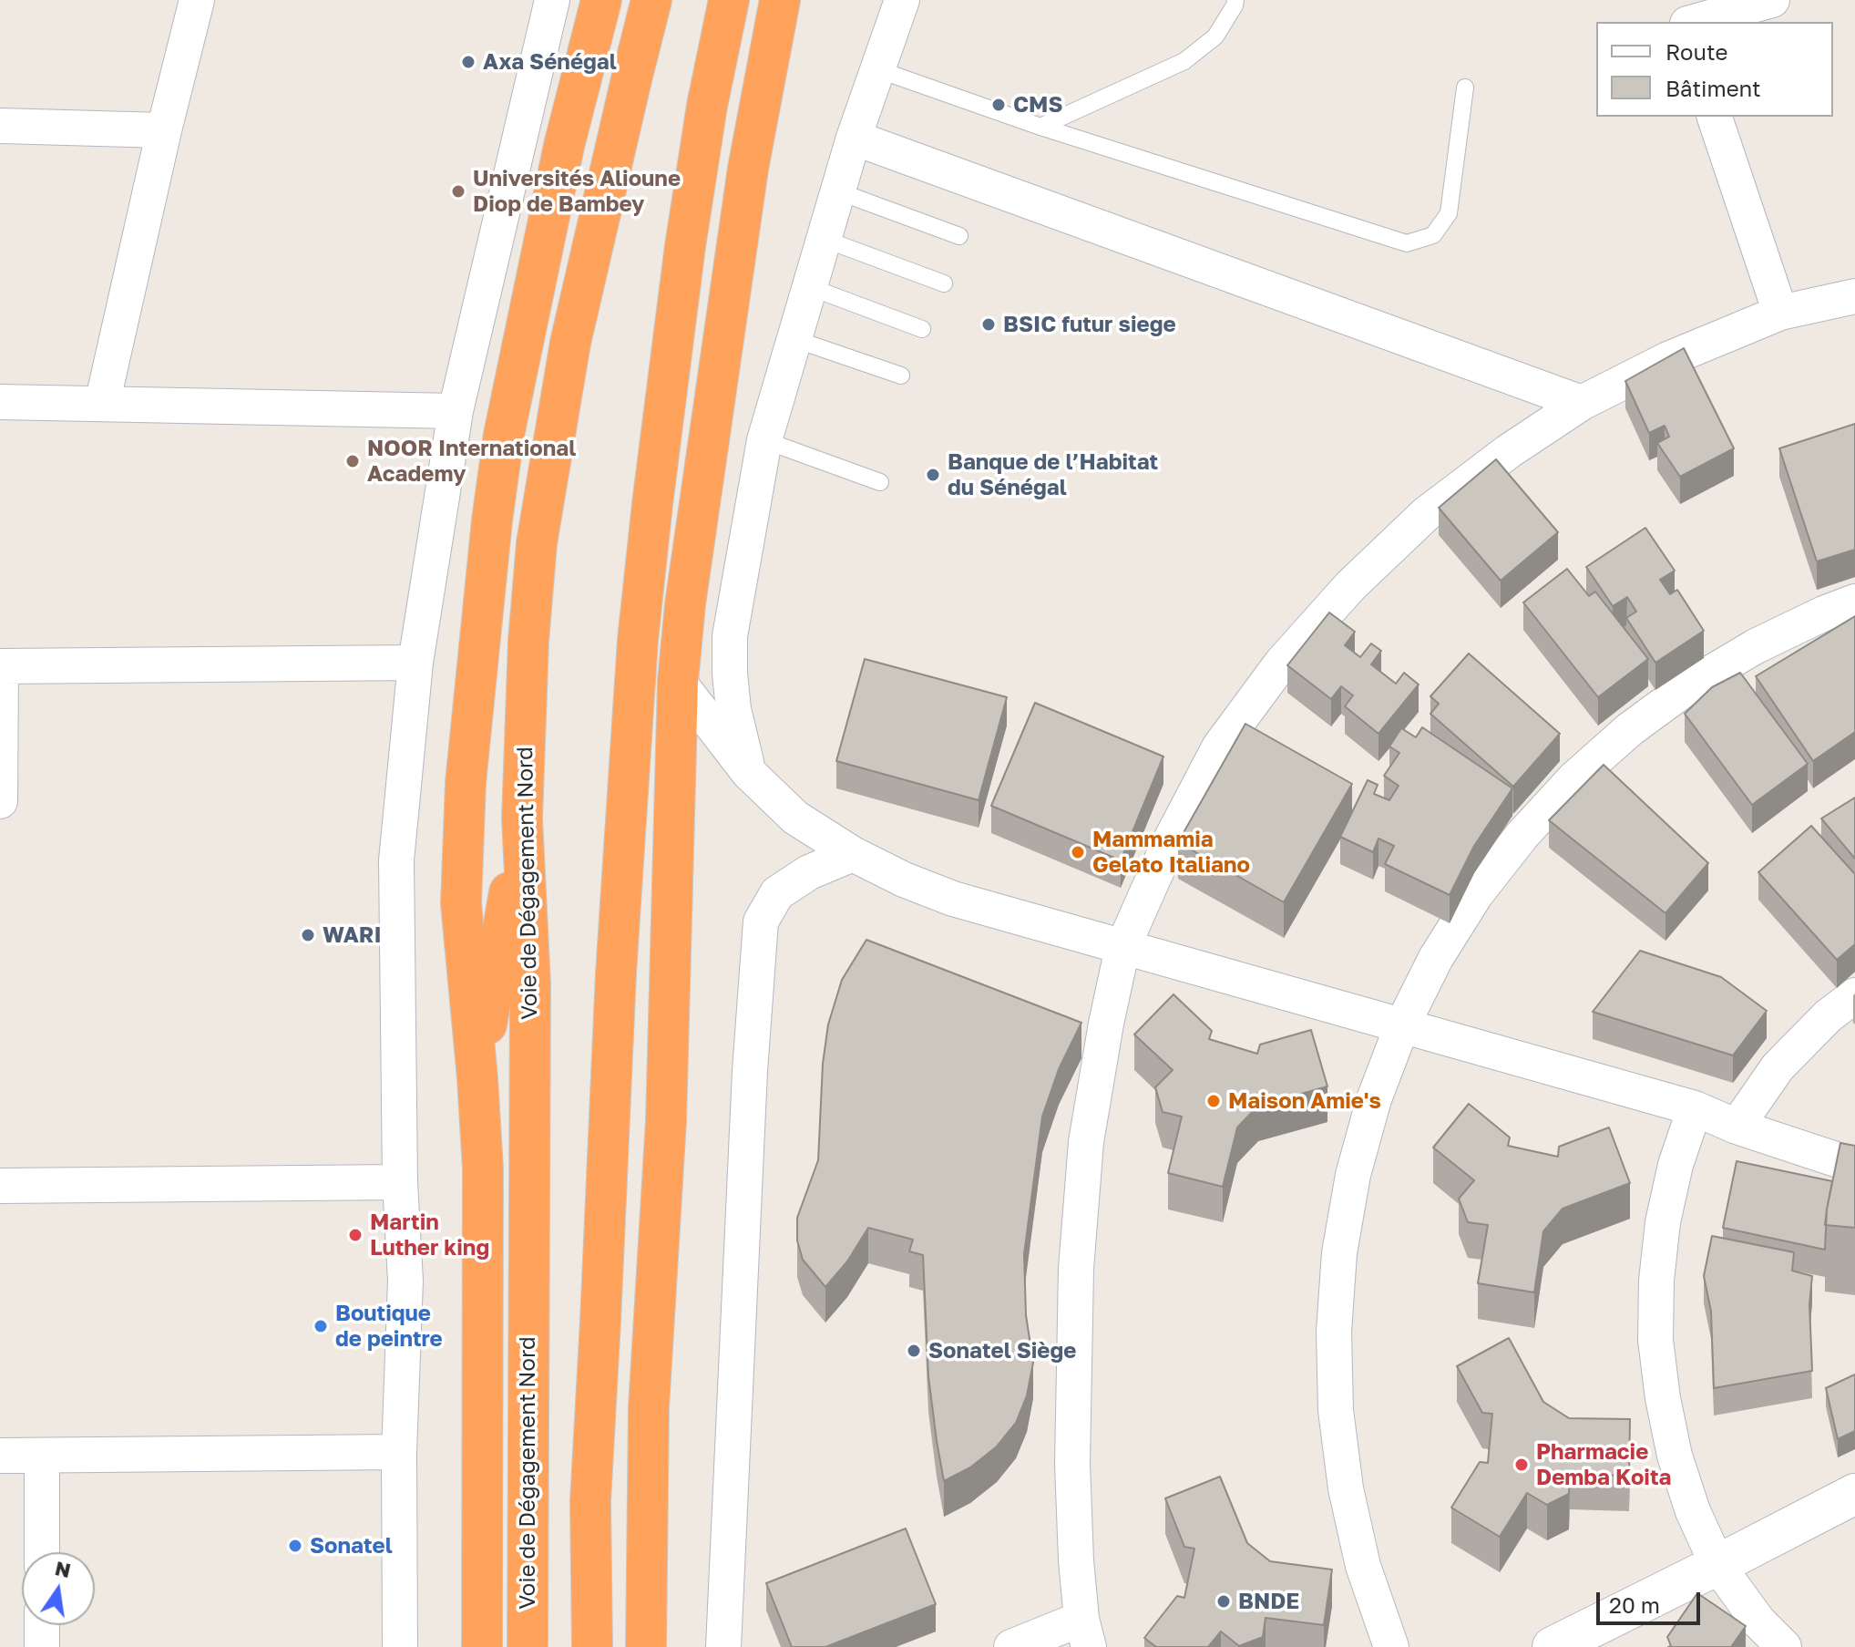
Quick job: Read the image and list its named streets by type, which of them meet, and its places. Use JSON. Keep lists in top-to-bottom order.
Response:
{
  "streets": {
    "highway": ["Voie de Dégagement Nord"]
  },
  "places": [
    "Axa Sénégal",
    "CMS",
    "Universités Alioune Diop de Bambey",
    "BSIC futur siege",
    "NOOR International Academy",
    "Banque de l’Habitat du Sénégal",
    "Mammamia Gelato Italiano",
    "WARI",
    "Maison Amie's",
    "Martin Luther king",
    "Boutique de peintre",
    "Sonatel Siège",
    "Pharmacie Demba Koita",
    "Sonatel",
    "BNDE"
  ],
  "legend": ["Route", "Bâtiment"],
  "scale_bar": "20 m",
  "north": "top"
}
